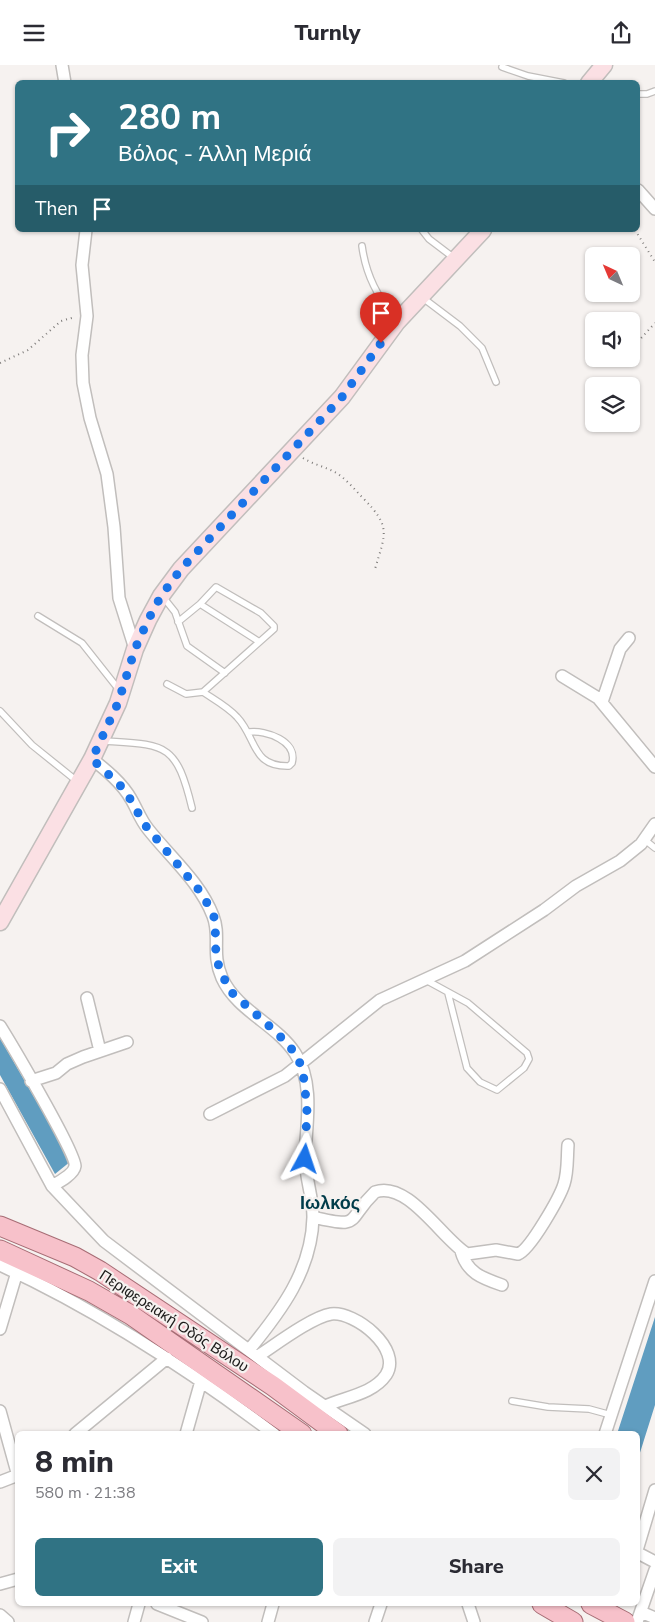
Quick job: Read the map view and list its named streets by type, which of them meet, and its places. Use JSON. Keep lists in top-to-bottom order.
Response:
{
  "streets": {
    "main road": ["Περιφερειακή Οδός Βόλου"]
  },
  "districts": ["Ιωλκός"],
  "north": "top left",
  "page": {
    "header": "Turnly",
    "turn": ["280 m", "Βόλος - Άλλη Μεριά"],
    "then": "Then",
    "heading": ["8 min", "580 m · 21:38"],
    "buttons": ["Exit", "Share"]
  }
}
